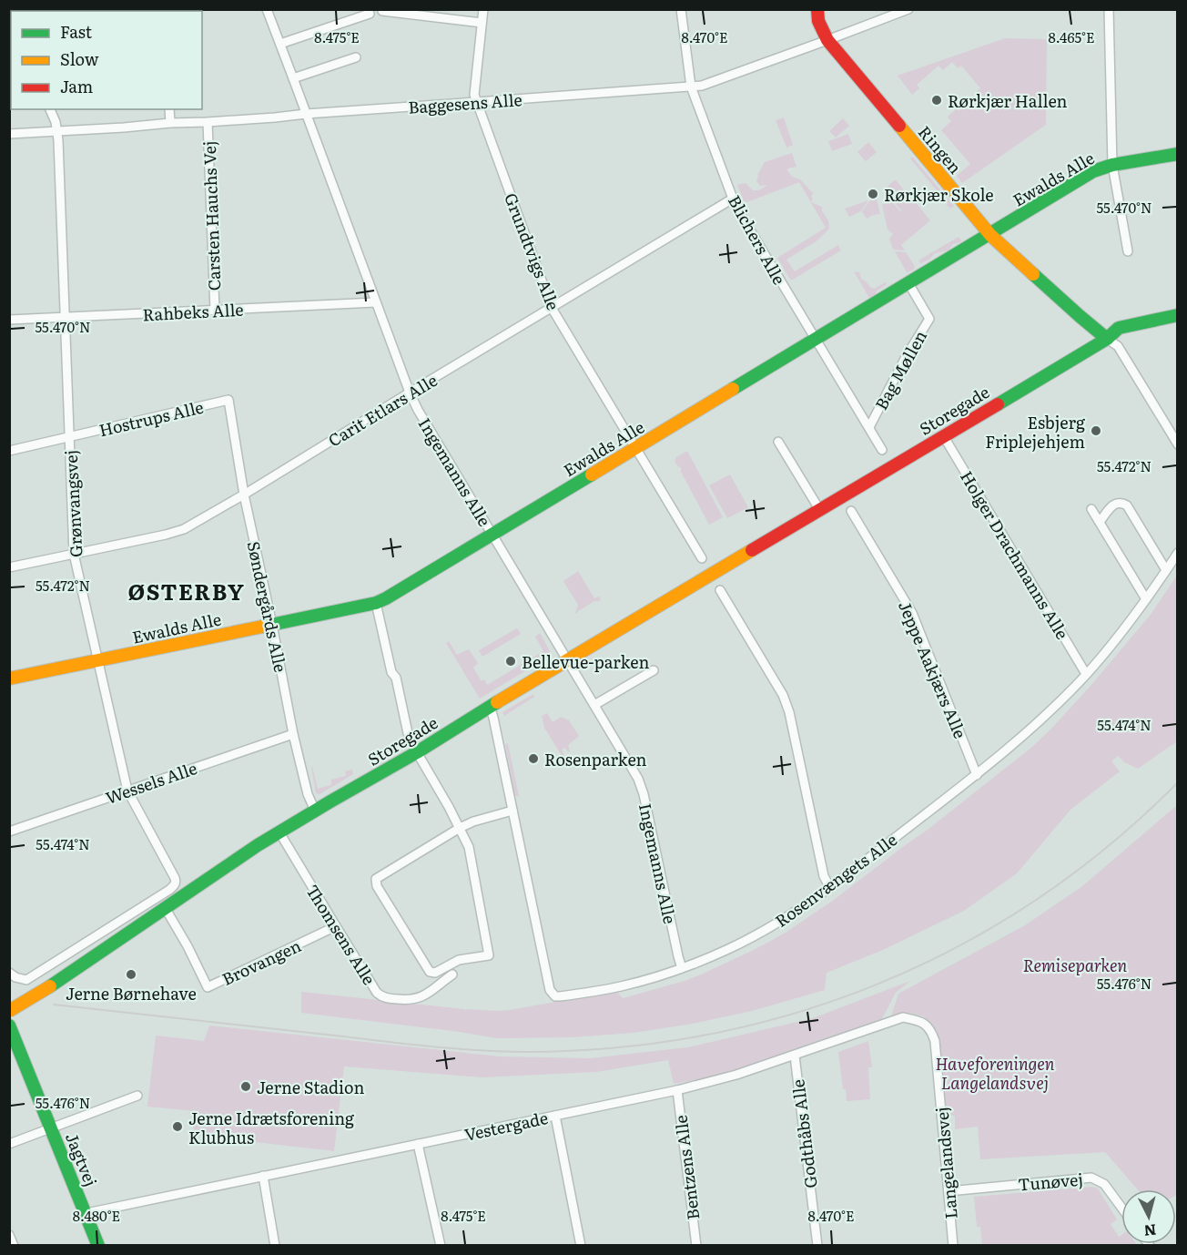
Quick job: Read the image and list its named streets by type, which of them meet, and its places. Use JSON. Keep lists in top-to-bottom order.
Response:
{
  "streets": {
    "street": [
      "Baggesens Alle",
      "Ringen",
      "Ewalds Alle",
      "Carsten Hauchs Vej",
      "Blichers Alle",
      "Grundtvigs Alle",
      "Rahbeks Alle",
      "Bag Møllen",
      "Carit Etlars Alle",
      "Storegade",
      "Hostrups Alle",
      "Ingemanns Alle",
      "Grønvangsvej",
      "Holger Drachmanns Alle",
      "Søndergårds Alle",
      "Jeppe Aakjærs Alle",
      "Wessels Alle",
      "Rosenvængets Alle",
      "Thomsens Alle",
      "Brovangen",
      "Vestergade",
      "Godthåbs Alle",
      "Jagtvej",
      "Langelandsvej",
      "Bentzens Alle",
      "Tunøvej"
    ]
  },
  "crossings": [
    ["Baggesens Alle", "Ringen"],
    ["Baggesens Alle", "Carsten Hauchs Vej"],
    ["Baggesens Alle", "Blichers Alle"],
    ["Baggesens Alle", "Grundtvigs Alle"],
    ["Baggesens Alle", "Ingemanns Alle"],
    ["Baggesens Alle", "Grønvangsvej"],
    ["Ringen", "Ewalds Alle"],
    ["Ringen", "Storegade"],
    ["Ewalds Alle", "Blichers Alle"],
    ["Ewalds Alle", "Grundtvigs Alle"],
    ["Ewalds Alle", "Bag Møllen"],
    ["Ewalds Alle", "Ingemanns Alle"],
    ["Ewalds Alle", "Grønvangsvej"],
    ["Ewalds Alle", "Søndergårds Alle"],
    ["Carsten Hauchs Vej", "Rahbeks Alle"],
    ["Blichers Alle", "Bag Møllen"],
    ["Blichers Alle", "Carit Etlars Alle"],
    ["Grundtvigs Alle", "Carit Etlars Alle"],
    ["Rahbeks Alle", "Ingemanns Alle"],
    ["Rahbeks Alle", "Grønvangsvej"],
    ["Carit Etlars Alle", "Ingemanns Alle"],
    ["Carit Etlars Alle", "Grønvangsvej"],
    ["Carit Etlars Alle", "Søndergårds Alle"],
    ["Storegade", "Ingemanns Alle"],
    ["Storegade", "Holger Drachmanns Alle"],
    ["Storegade", "Søndergårds Alle"],
    ["Storegade", "Rosenvængets Alle"],
    ["Storegade", "Thomsens Alle"],
    ["Storegade", "Brovangen"],
    ["Hostrups Alle", "Grønvangsvej"],
    ["Hostrups Alle", "Søndergårds Alle"],
    ["Ingemanns Alle", "Rosenvængets Alle"],
    ["Grønvangsvej", "Wessels Alle"],
    ["Holger Drachmanns Alle", "Rosenvængets Alle"],
    ["Søndergårds Alle", "Wessels Alle"],
    ["Jeppe Aakjærs Alle", "Rosenvængets Alle"],
    ["Thomsens Alle", "Brovangen"],
    ["Vestergade", "Godthåbs Alle"],
    ["Vestergade", "Jagtvej"],
    ["Vestergade", "Langelandsvej"],
    ["Vestergade", "Bentzens Alle"],
    ["Langelandsvej", "Tunøvej"]
  ],
  "districts": ["ØSTERBY"],
  "parks": ["Remiseparken", "Haveforeningen Langelandsvej"],
  "places": [
    "Rørkjær Hallen",
    "Rørkjær Skole",
    "Esbjerg Friplejehjem",
    "Bellevue-parken",
    "Rosenparken",
    "Jerne Børnehave",
    "Jerne Stadion",
    "Jerne Idrætsforening Klubhus"
  ],
  "legend": ["Fast", "Slow", "Jam"],
  "north": "bottom",
  "coordinates": [
    "8.475°E",
    "8.470°E",
    "8.465°E",
    "55.470°N",
    "55.472°N",
    "55.474°N",
    "55.476°N",
    "8.480°E"
  ]
}
